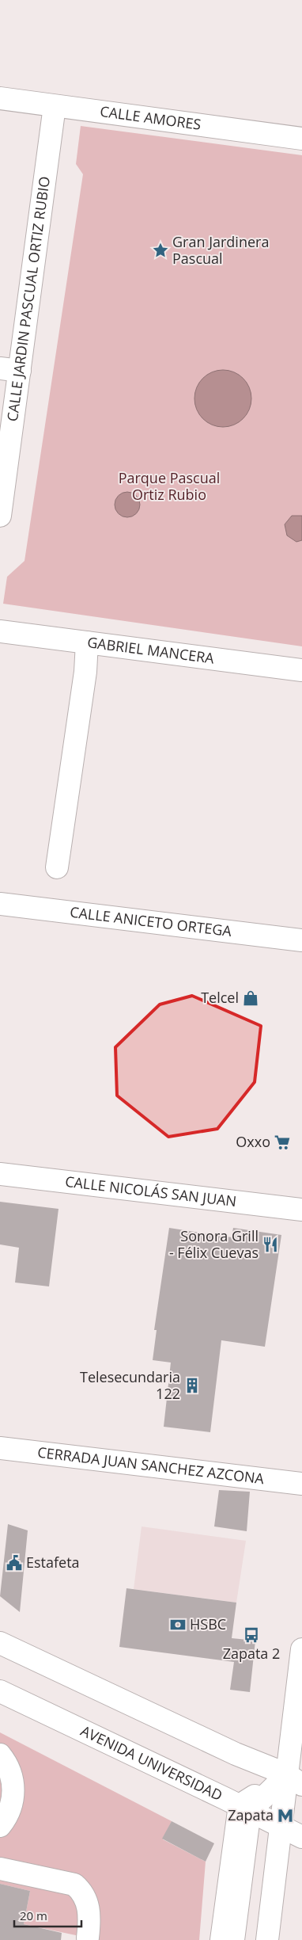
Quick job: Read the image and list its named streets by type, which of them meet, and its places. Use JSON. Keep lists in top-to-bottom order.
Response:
{
  "streets": {
    "street": [
      "CALLE AMORES",
      "CALLE JARDIN PASCUAL ORTIZ RUBIO",
      "GABRIEL MANCERA",
      "CALLE ANICETO ORTEGA",
      "CALLE NICOLÁS SAN JUAN",
      "CERRADA JUAN SANCHEZ AZCONA",
      "AVENIDA UNIVERSIDAD"
    ]
  },
  "crossings": [
    ["CALLE AMORES", "CALLE JARDIN PASCUAL ORTIZ RUBIO"]
  ],
  "parks": ["Parque Pascual Ortiz Rubio"],
  "places": {
    "place": ["Gran Jardinera Pascual"],
    "shop": ["Telcel"],
    "supermarket": ["Oxxo"],
    "restaurant": ["Sonora Grill - Félix Cuevas"],
    "building": ["Telesecundaria 122"],
    "public building": ["Estafeta"],
    "bank": ["HSBC"],
    "bus stop": ["Zapata 2"],
    "metro station": ["Zapata"]
  },
  "scale_bar": "20 m"
}
